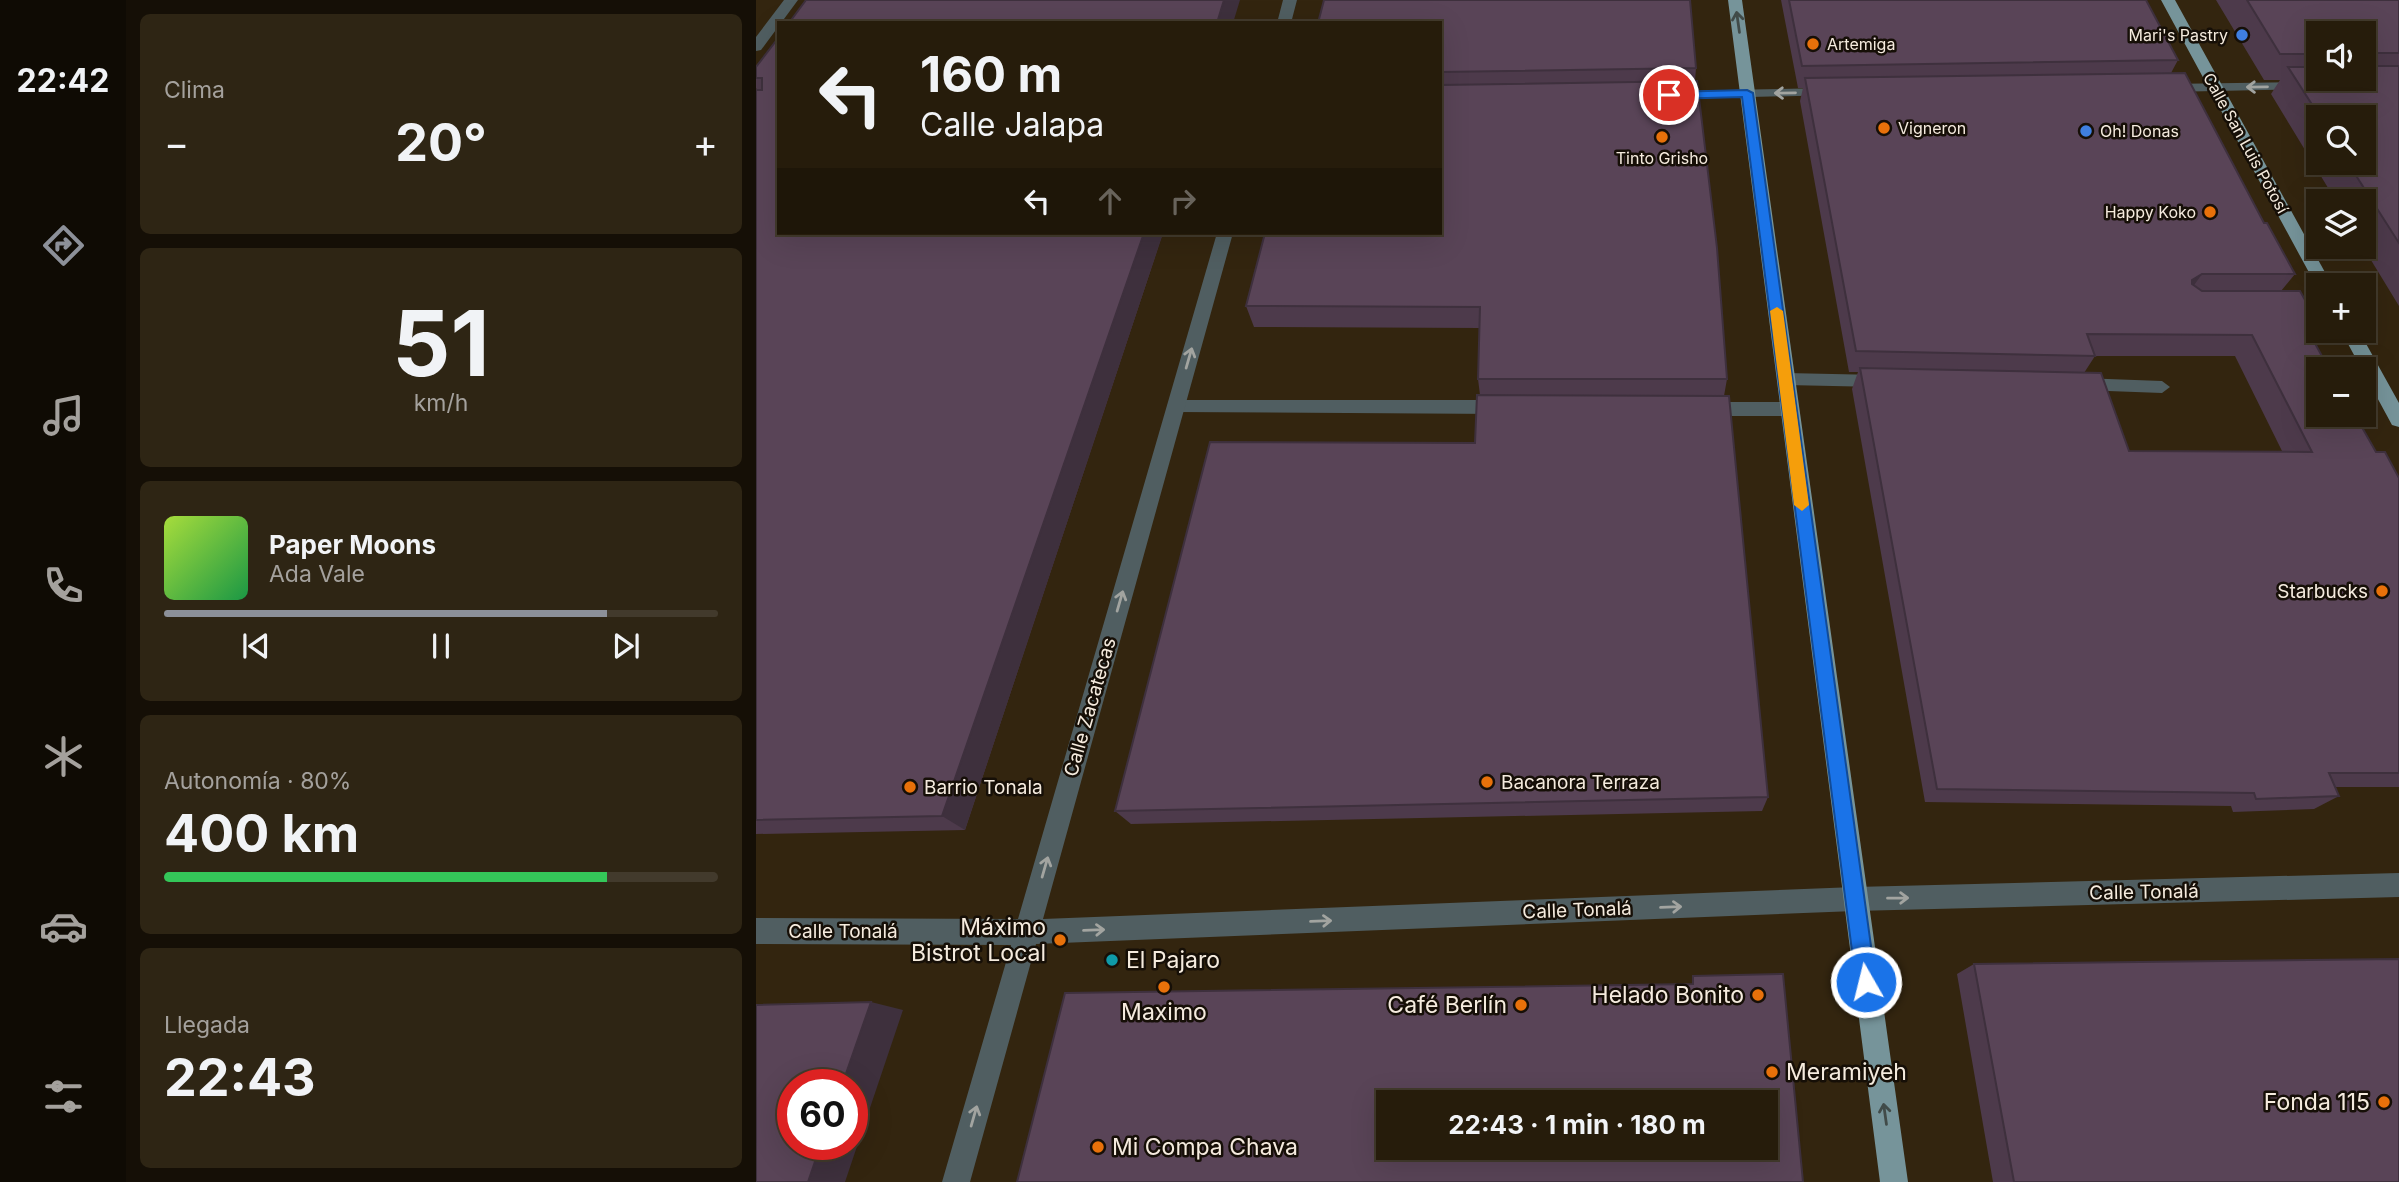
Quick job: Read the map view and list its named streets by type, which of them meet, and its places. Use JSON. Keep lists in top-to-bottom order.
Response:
{
  "streets": {
    "main road": ["Calle San Luis Potosí"],
    "street": ["Calle Zacatecas", "Calle Tonalá"]
  },
  "crossings": [
    ["Calle Zacatecas", "Calle Tonalá"]
  ],
  "one_way": ["Calle Zacatecas", "Calle Tonalá"],
  "places": [
    "Mari's Pastry",
    "Artemiga",
    "Vigneron",
    "Oh! Donas",
    "Tinto Grisho",
    "Happy Koko",
    "Starbucks",
    "Bacanora Terraza",
    "Barrio Tonala",
    "Máximo Bistrot Local",
    "El Pajaro",
    "Maximo",
    "Helado Bonito",
    "Café Berlín",
    "Meramiyeh",
    "Fonda 115",
    "Mi Compa Chava"
  ],
  "page": {
    "tabs": "22:42",
    "tile": [
      "Clima",
      ["51", "km/h"],
      ["Autonomía · 80%", "400 km"],
      ["Llegada", "22:43"]
    ],
    "map_buttons": ["+", "−"],
    "turn": ["160 m", "Calle Jalapa"],
    "heat": ["−", "20°", "+"],
    "song": ["Paper Moons", "Ada Vale"],
    "limit": "60",
    "trip": "22:43 · 1 min · 180 m"
  }
}
